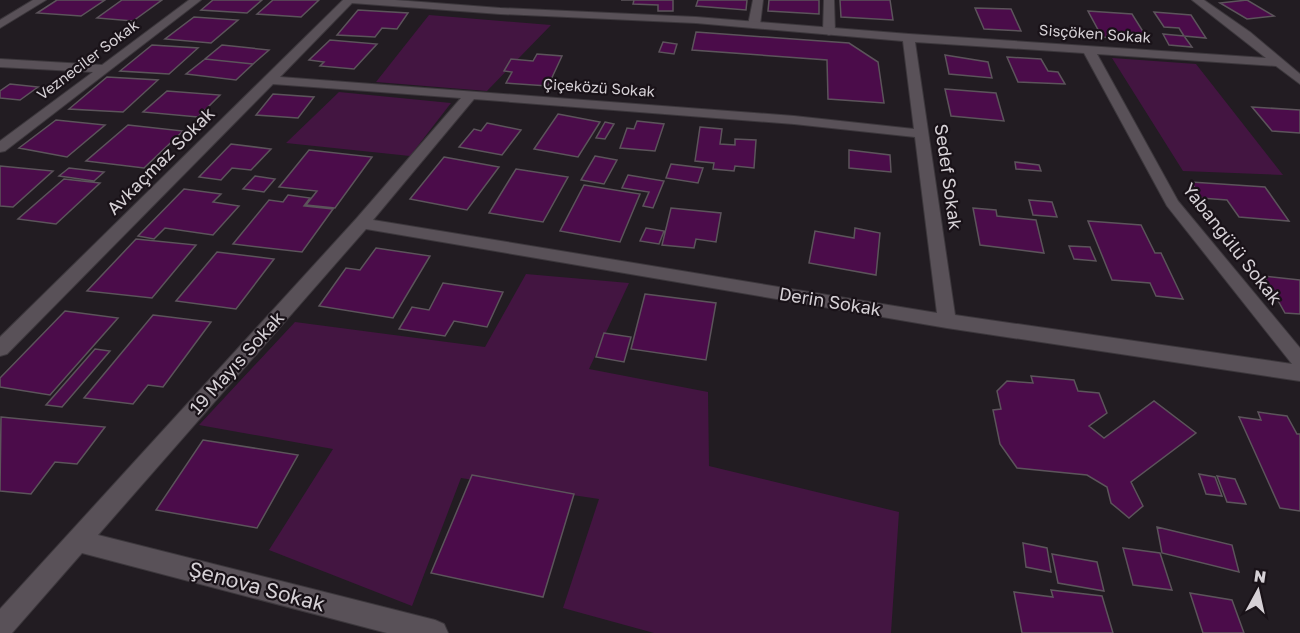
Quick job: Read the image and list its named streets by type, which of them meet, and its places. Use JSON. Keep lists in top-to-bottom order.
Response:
{
  "streets": {
    "street": [
      "Sisçöken Sokak",
      "Vezneciler Sokak",
      "Çiçeközü Sokak",
      "Avkaçmaz Sokak",
      "Sedef Sokak",
      "Yabangülü Sokak",
      "Derin Sokak",
      "19 Mayıs Sokak",
      "Şenova Sokak"
    ]
  },
  "crossings": [
    ["Sisçöken Sokak", "Avkaçmaz Sokak"],
    ["Sisçöken Sokak", "Sedef Sokak"],
    ["Sisçöken Sokak", "Yabangülü Sokak"],
    ["Çiçeközü Sokak", "Avkaçmaz Sokak"],
    ["Çiçeközü Sokak", "Sedef Sokak"],
    ["Çiçeközü Sokak", "19 Mayıs Sokak"],
    ["Sedef Sokak", "Derin Sokak"],
    ["Derin Sokak", "19 Mayıs Sokak"],
    ["19 Mayıs Sokak", "Şenova Sokak"]
  ],
  "north": "top"
}
